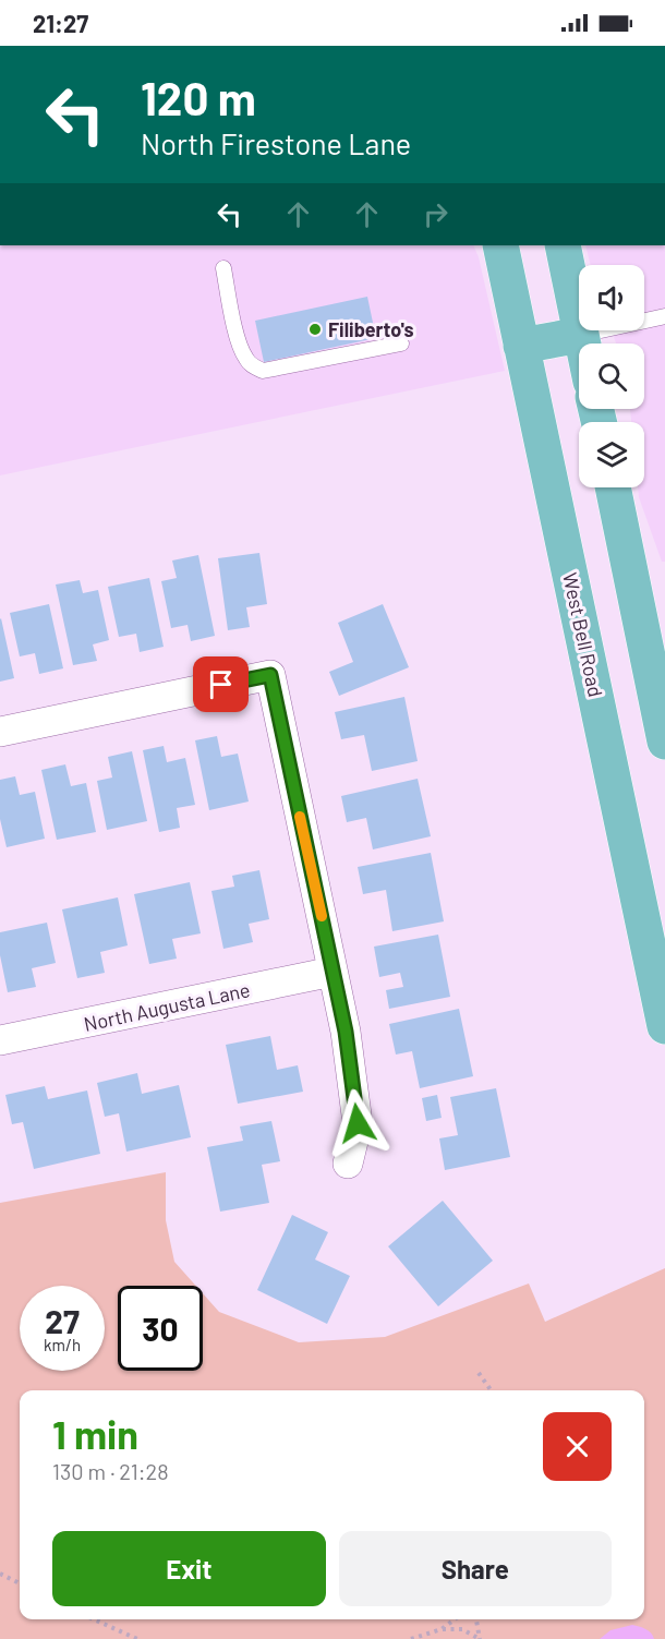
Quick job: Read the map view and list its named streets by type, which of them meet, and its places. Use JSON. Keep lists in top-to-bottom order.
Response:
{
  "streets": {
    "main road": ["West Bell Road"],
    "street": ["North Augusta Lane"]
  },
  "places": ["Filiberto's"],
  "page": {
    "status": "21:27",
    "turn": ["120 m", "North Firestone Lane"],
    "speed": "27 km/h",
    "limit": "30",
    "heading": ["1 min", "130 m · 21:28"],
    "buttons": ["Exit", "Share"]
  }
}
